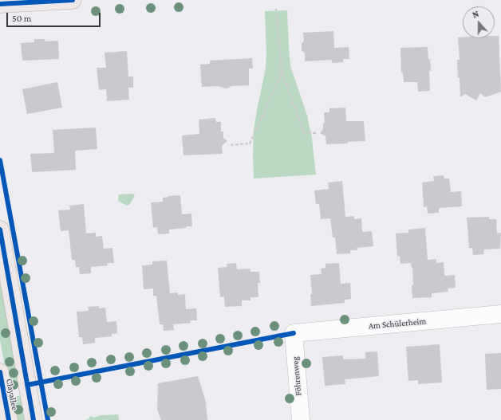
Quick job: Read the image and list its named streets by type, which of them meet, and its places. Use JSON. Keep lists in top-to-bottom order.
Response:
{
  "streets": {
    "main road": ["Clayallee"],
    "street": ["Am Schülerheim", "Föhrenweg"]
  },
  "crossings": [
    ["Am Schülerheim", "Föhrenweg"]
  ],
  "scale_bar": "50 m",
  "north": "top"
}
